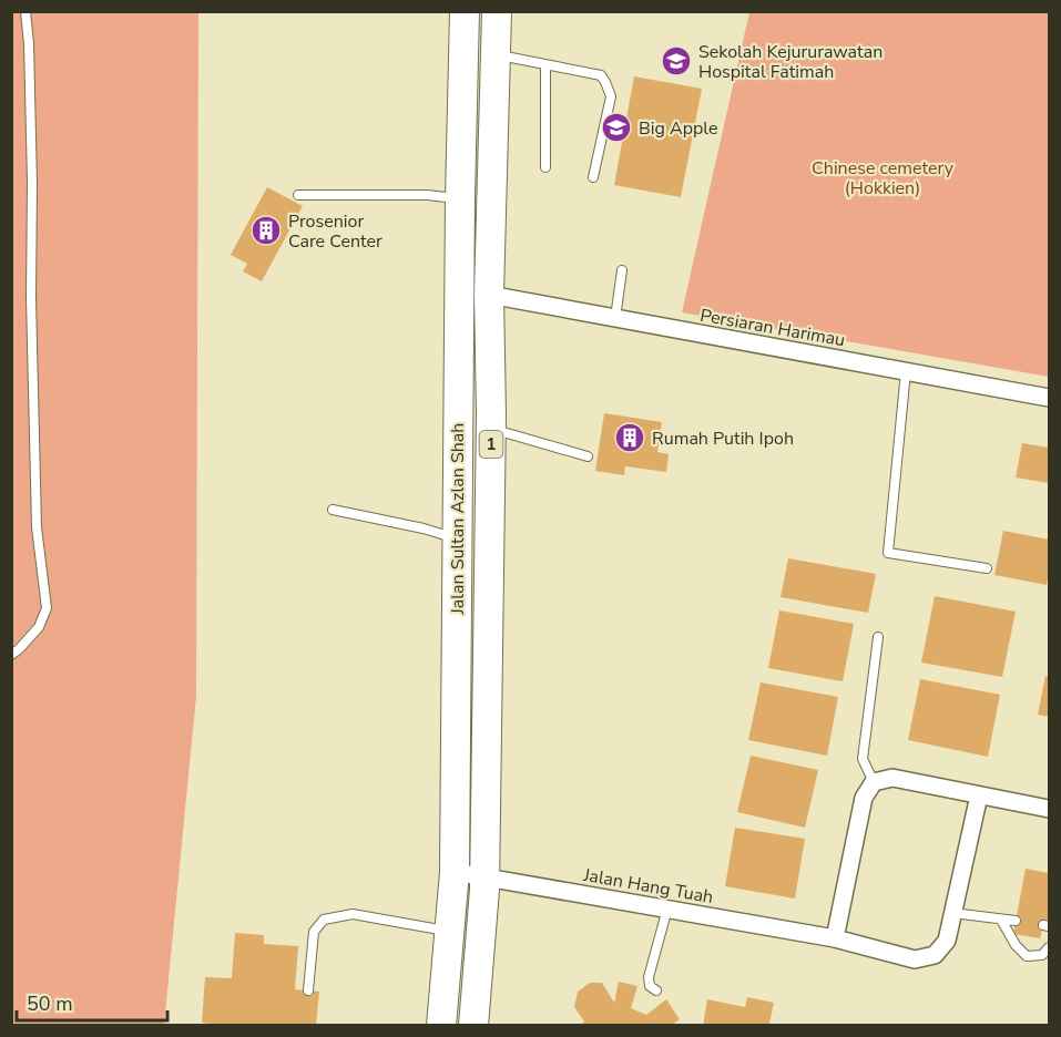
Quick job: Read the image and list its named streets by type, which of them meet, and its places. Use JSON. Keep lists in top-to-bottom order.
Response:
{
  "streets": {
    "main road": ["1", "Jalan Sultan Azlan Shah"],
    "street": ["Persiaran Harimau", "Jalan Hang Tuah"]
  },
  "crossings": [
    ["Persiaran Harimau", "Jalan Sultan Azlan Shah"],
    ["Jalan Sultan Azlan Shah", "Jalan Hang Tuah"]
  ],
  "parks": ["Chinese cemetery (Hokkien)"],
  "places": {
    "school or university": ["Sekolah Kejururawatan Hospital Fatimah", "Big Apple"],
    "building": ["Prosenior Care Center", "Rumah Putih Ipoh"]
  },
  "scale_bar": "50 m"
}
